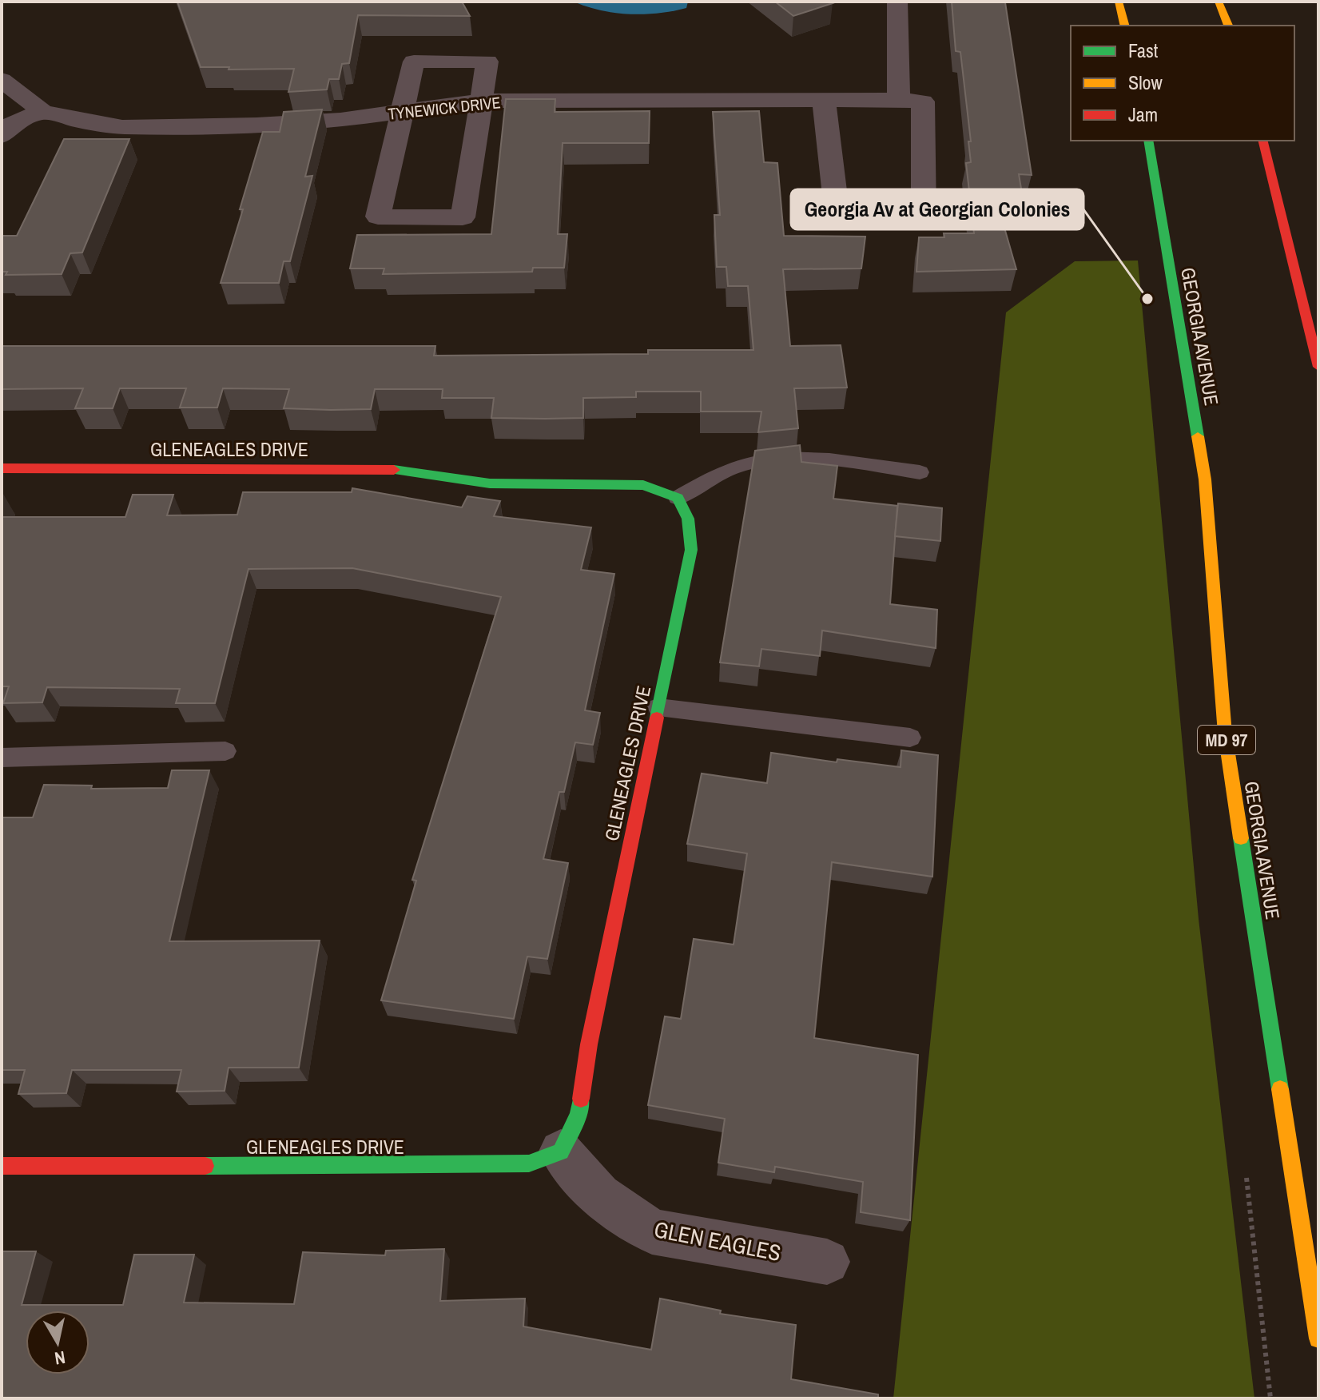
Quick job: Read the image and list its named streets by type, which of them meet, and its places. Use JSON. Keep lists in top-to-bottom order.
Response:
{
  "streets": {
    "main road": ["GEORGIA AVENUE", "GLENEAGLES DRIVE", "MD 97"],
    "street": ["TYNEWICK DRIVE", "GLEN EAGLES"]
  },
  "crossings": [
    ["GLENEAGLES DRIVE", "GLEN EAGLES"]
  ],
  "places": ["Georgia Av at Georgian Colonies"],
  "legend": ["Fast", "Slow", "Jam"],
  "north": "bottom"
}
